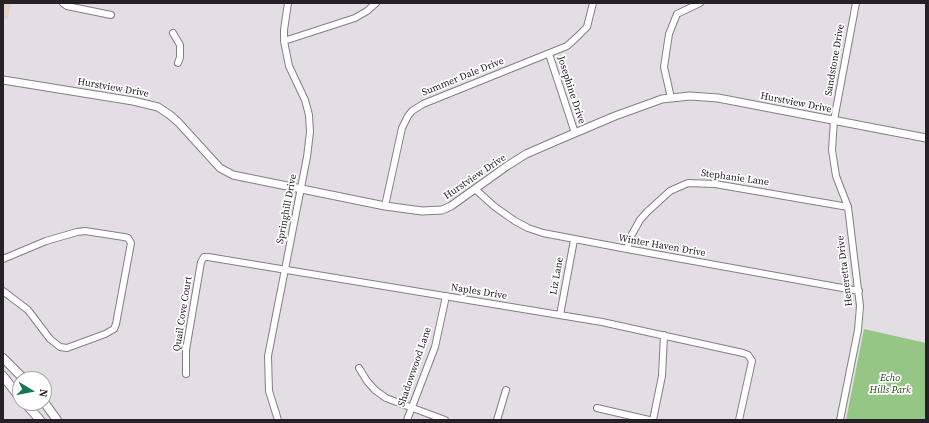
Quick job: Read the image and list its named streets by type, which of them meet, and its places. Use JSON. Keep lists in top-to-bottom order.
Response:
{
  "streets": {
    "street": [
      "Sandstone Drive",
      "Summer Dale Drive",
      "Hurstview Drive",
      "Josephine Drive",
      "Stephanie Lane",
      "Springhill Drive",
      "Winter Haven Drive",
      "Heneretta Drive",
      "Liz Lane",
      "Naples Drive",
      "Quail Cove Court",
      "Shadowwood Lane"
    ]
  },
  "crossings": [
    ["Sandstone Drive", "Hurstview Drive"],
    ["Sandstone Drive", "Heneretta Drive"],
    ["Summer Dale Drive", "Hurstview Drive"],
    ["Summer Dale Drive", "Josephine Drive"],
    ["Hurstview Drive", "Josephine Drive"],
    ["Hurstview Drive", "Springhill Drive"],
    ["Hurstview Drive", "Winter Haven Drive"],
    ["Hurstview Drive", "Heneretta Drive"],
    ["Stephanie Lane", "Winter Haven Drive"],
    ["Stephanie Lane", "Heneretta Drive"],
    ["Springhill Drive", "Naples Drive"],
    ["Winter Haven Drive", "Heneretta Drive"],
    ["Winter Haven Drive", "Liz Lane"],
    ["Liz Lane", "Naples Drive"],
    ["Naples Drive", "Quail Cove Court"],
    ["Naples Drive", "Shadowwood Lane"]
  ],
  "parks": ["Echo Hills Park"],
  "north": "right"
}
